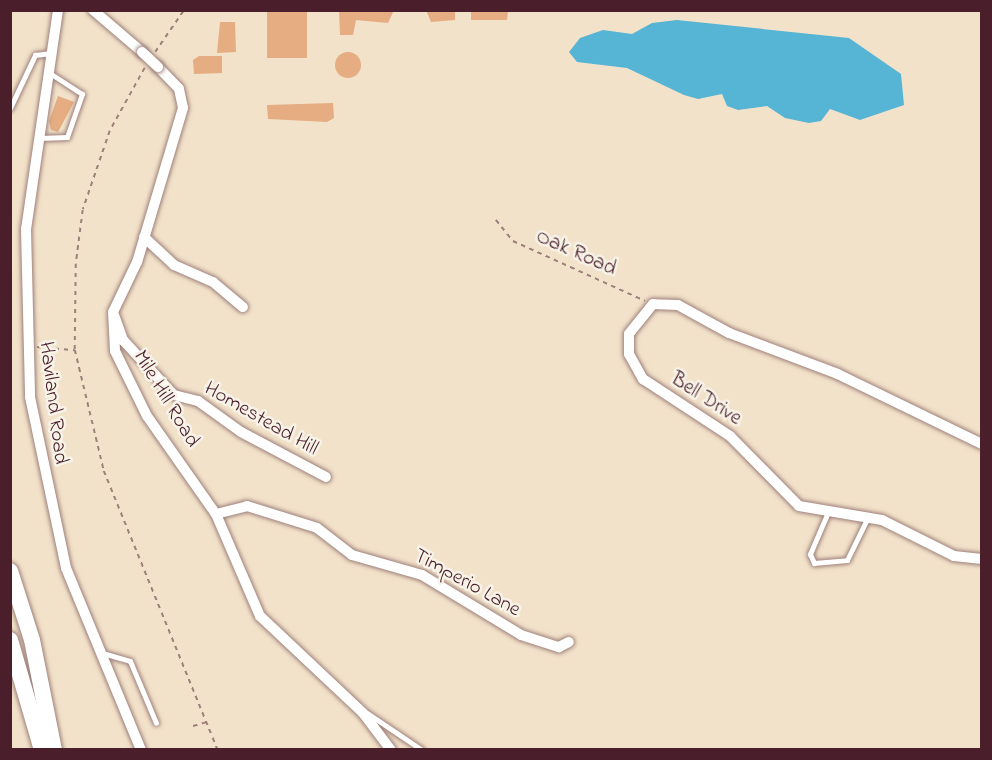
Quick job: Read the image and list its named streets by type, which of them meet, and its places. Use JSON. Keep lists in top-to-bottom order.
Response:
{
  "streets": {
    "street": [
      "Mile Hill Road",
      "Bell Drive",
      "Haviland Road",
      "Homestead Hill",
      "Timperio Lane"
    ],
    "path": ["Oak Road"]
  },
  "crossings": [
    ["Oak Road", "Bell Drive"],
    ["Mile Hill Road", "Homestead Hill"],
    ["Mile Hill Road", "Timperio Lane"]
  ]
}
